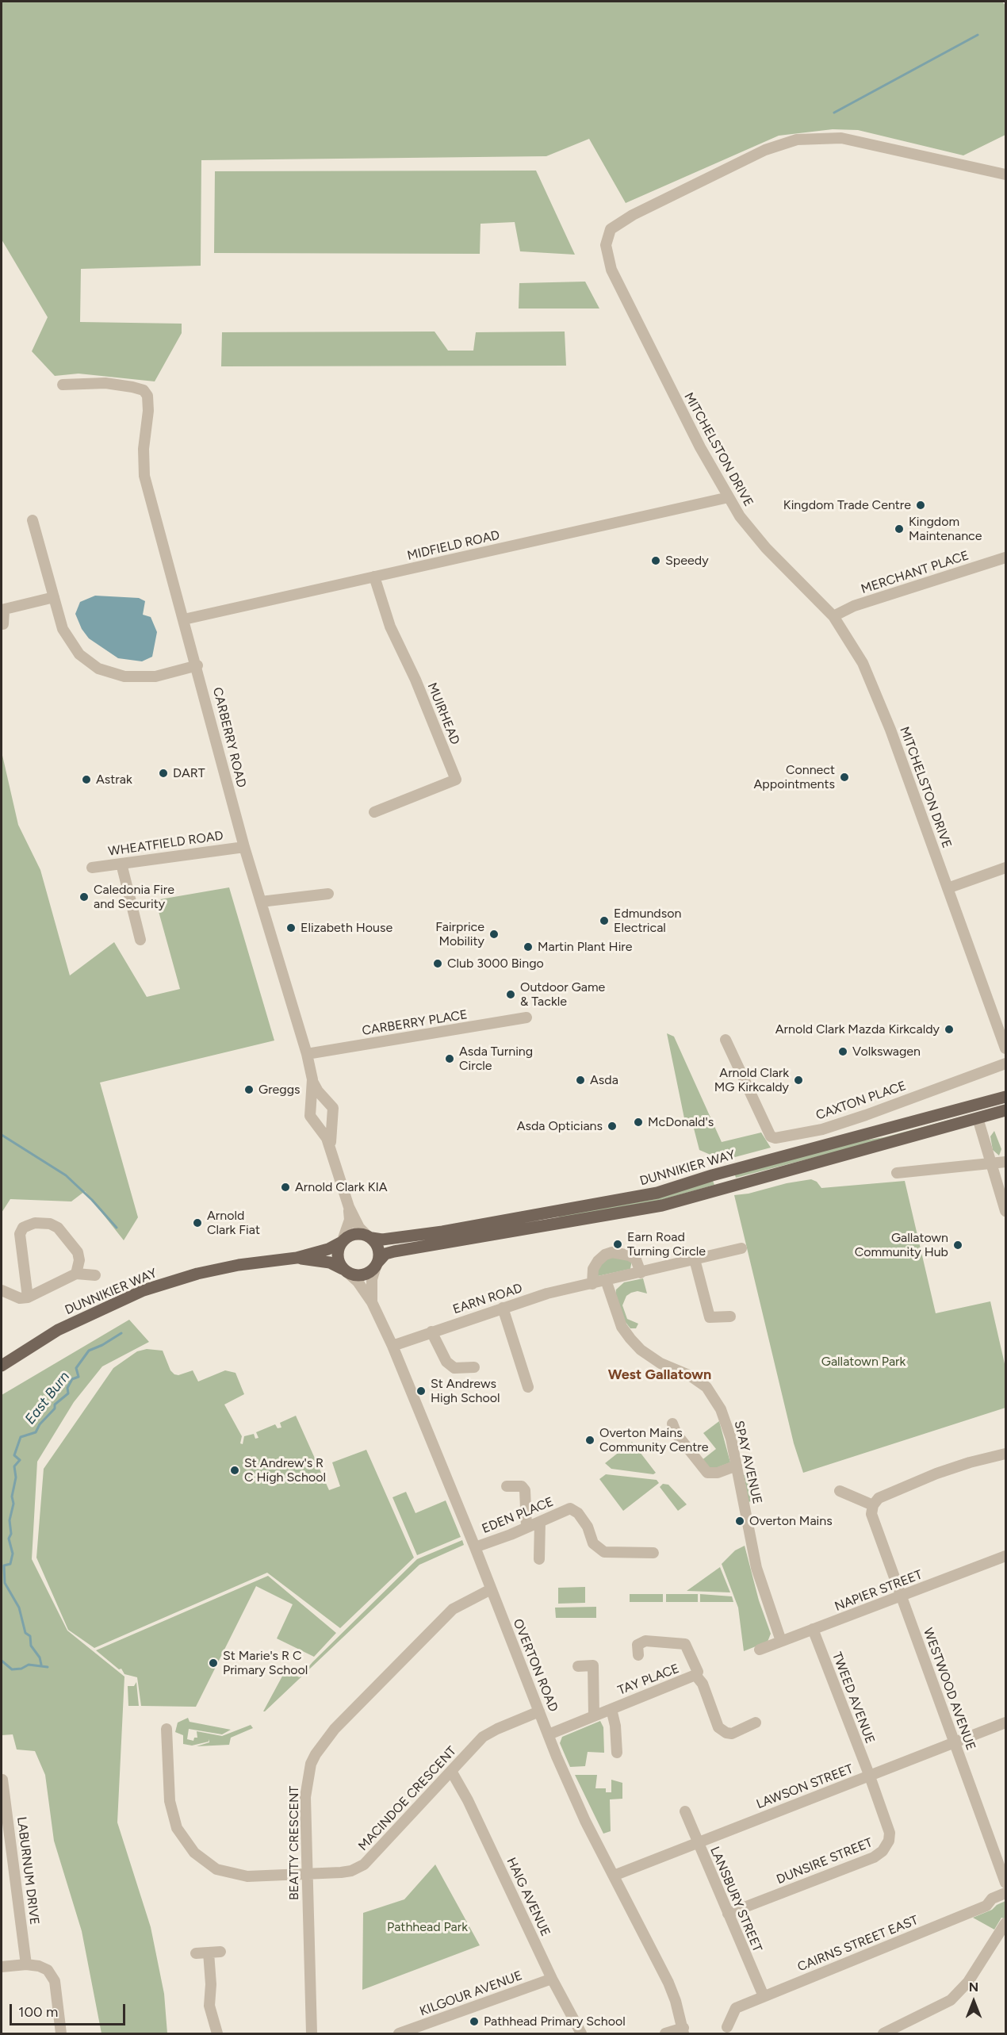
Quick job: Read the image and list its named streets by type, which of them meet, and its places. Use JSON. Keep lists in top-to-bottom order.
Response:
{
  "streets": {
    "main road": ["DUNNIKIER WAY"],
    "street": [
      "MITCHELSTON DRIVE",
      "MIDFIELD ROAD",
      "MERCHANT PLACE",
      "MUIRHEAD",
      "CARBERRY ROAD",
      "WHEATFIELD ROAD",
      "CARBERRY PLACE",
      "CAXTON PLACE",
      "EARN ROAD",
      "SPAY AVENUE",
      "EDEN PLACE",
      "NAPIER STREET",
      "OVERTON ROAD",
      "TAY PLACE",
      "WESTWOOD AVENUE",
      "TWEED AVENUE",
      "LAWSON STREET",
      "MACINDOE CRESCENT",
      "BEATTY CRESCENT",
      "DUNSIRE STREET",
      "LABURNUM DRIVE",
      "HAIG AVENUE",
      "LANSBURY STREET",
      "CAIRNS STREET EAST",
      "KILGOUR AVENUE"
    ]
  },
  "crossings": [
    ["MITCHELSTON DRIVE", "MIDFIELD ROAD"],
    ["MITCHELSTON DRIVE", "MERCHANT PLACE"],
    ["MIDFIELD ROAD", "MUIRHEAD"],
    ["MIDFIELD ROAD", "CARBERRY ROAD"],
    ["CARBERRY ROAD", "WHEATFIELD ROAD"],
    ["CARBERRY ROAD", "CARBERRY PLACE"],
    ["CARBERRY ROAD", "DUNNIKIER WAY"],
    ["CARBERRY ROAD", "OVERTON ROAD"],
    ["DUNNIKIER WAY", "OVERTON ROAD"],
    ["EARN ROAD", "SPAY AVENUE"],
    ["EARN ROAD", "OVERTON ROAD"],
    ["SPAY AVENUE", "NAPIER STREET"],
    ["EDEN PLACE", "OVERTON ROAD"],
    ["NAPIER STREET", "WESTWOOD AVENUE"],
    ["NAPIER STREET", "TWEED AVENUE"],
    ["OVERTON ROAD", "TAY PLACE"],
    ["OVERTON ROAD", "LAWSON STREET"],
    ["OVERTON ROAD", "MACINDOE CRESCENT"],
    ["OVERTON ROAD", "BEATTY CRESCENT"],
    ["WESTWOOD AVENUE", "LAWSON STREET"],
    ["TWEED AVENUE", "LAWSON STREET"],
    ["TWEED AVENUE", "DUNSIRE STREET"],
    ["LAWSON STREET", "DUNSIRE STREET"],
    ["LAWSON STREET", "LANSBURY STREET"],
    ["MACINDOE CRESCENT", "BEATTY CRESCENT"],
    ["MACINDOE CRESCENT", "HAIG AVENUE"],
    ["DUNSIRE STREET", "LANSBURY STREET"],
    ["HAIG AVENUE", "KILGOUR AVENUE"],
    ["LANSBURY STREET", "CAIRNS STREET EAST"]
  ],
  "districts": ["West Gallatown"],
  "water": ["East Burn"],
  "parks": ["Gallatown Park", "Pathhead Park"],
  "places": [
    "Kingdom Trade Centre",
    "Kingdom Maintenance",
    "Speedy",
    "DART",
    "Connect Appointments",
    "Astrak",
    "Caledonia Fire and Security",
    "Edmundson Electrical",
    "Elizabeth House",
    "Fairprice Mobility",
    "Martin Plant Hire",
    "Club 3000 Bingo",
    "Outdoor Game & Tackle",
    "Arnold Clark Mazda Kirkcaldy",
    "Volkswagen",
    "Asda Turning Circle",
    "Asda",
    "Arnold Clark MG Kirkcaldy",
    "Greggs",
    "McDonald's",
    "Asda Opticians",
    "Arnold Clark KIA",
    "Arnold Clark Fiat",
    "Earn Road Turning Circle",
    "Gallatown Community Hub",
    "St Andrews High School",
    "Overton Mains Community Centre",
    "St Andrew's R C High School",
    "Overton Mains",
    "St Marie's R C Primary School",
    "Pathhead Primary School"
  ],
  "scale_bar": "100 m",
  "north": "top"
}
